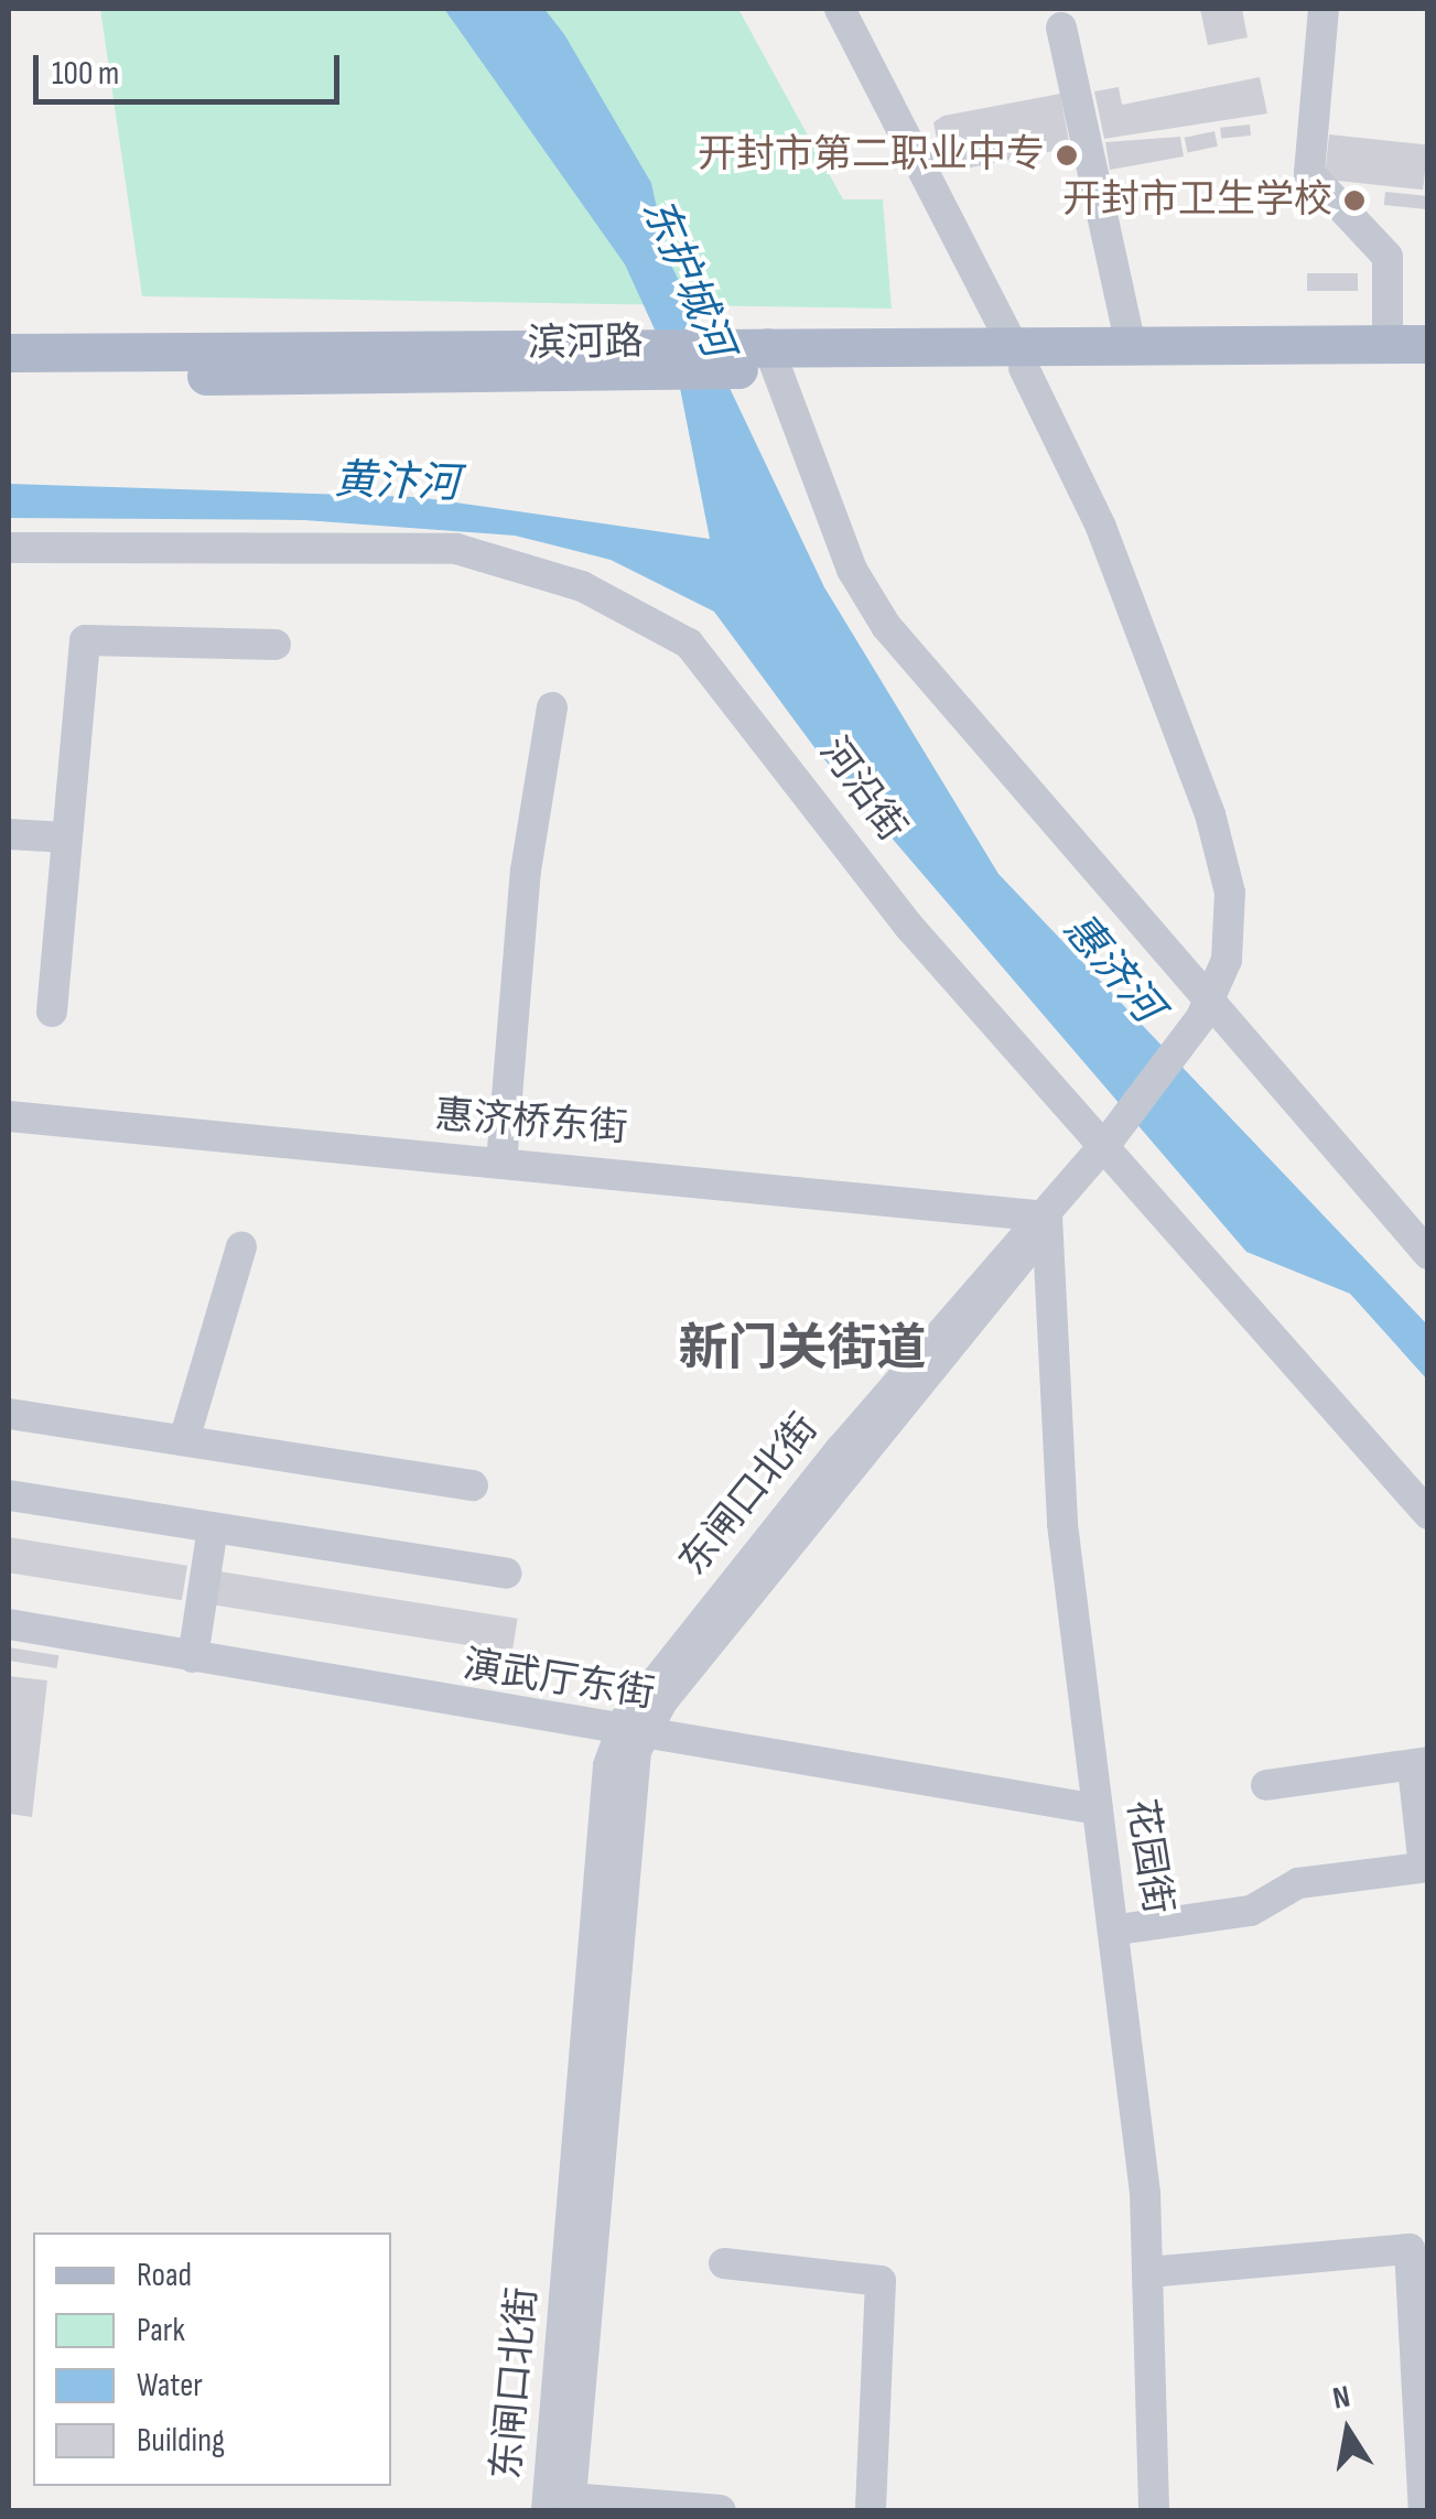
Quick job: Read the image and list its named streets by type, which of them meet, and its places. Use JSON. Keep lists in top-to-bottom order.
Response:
{
  "streets": {
    "main road": ["滨河路"],
    "street": [
      "河沿街",
      "惠济桥东街",
      "东闸口北街",
      "演武厅东街",
      "花园街"
    ]
  },
  "crossings": [
    ["滨河路", "东闸口北街"],
    ["河沿街", "东闸口北街"],
    ["惠济桥东街", "东闸口北街"],
    ["惠济桥东街", "花园街"],
    ["东闸口北街", "演武厅东街"],
    ["东闸口北街", "花园街"],
    ["演武厅东街", "花园街"]
  ],
  "districts": ["新门关街道"],
  "water": ["东护城河", "黄汴河", "惠济河"],
  "places": ["开封市第二职业中专", "开封市卫生学校"],
  "legend": [
    "Road",
    "Park",
    "Water",
    "Building"
  ],
  "scale_bar": "100 m",
  "north": "top"
}
